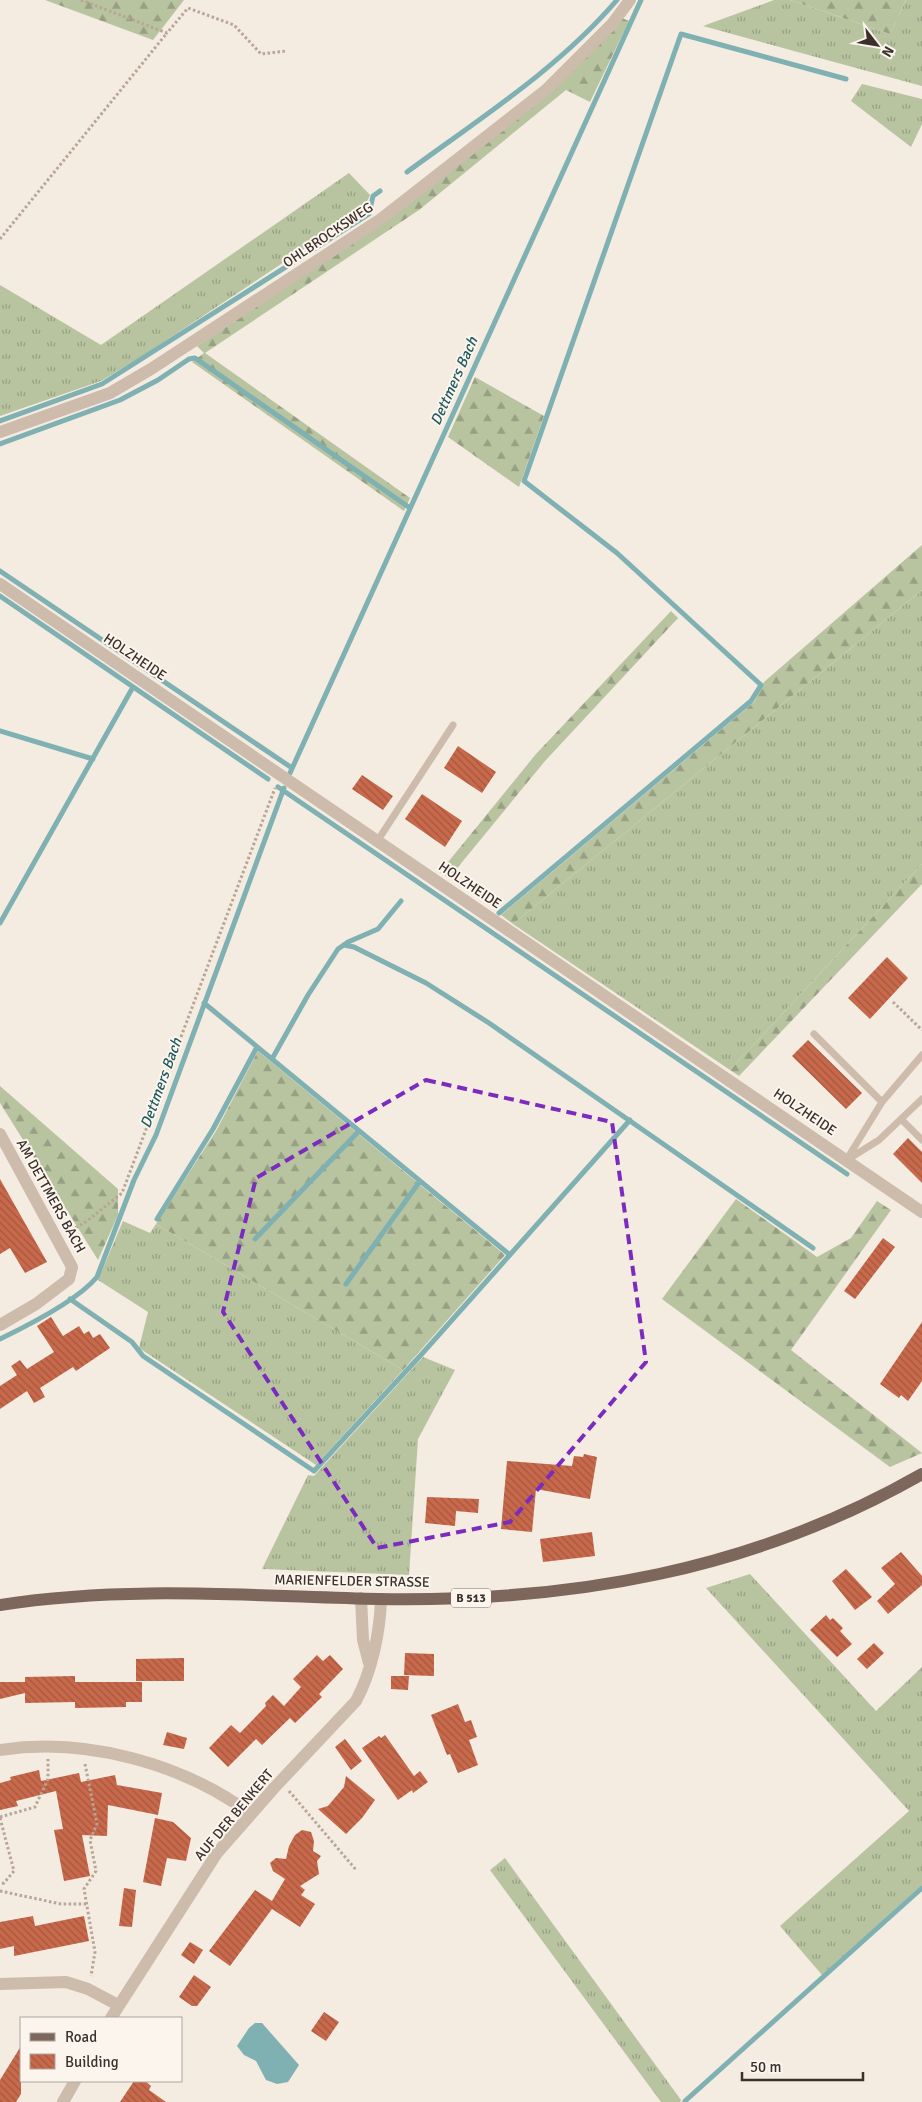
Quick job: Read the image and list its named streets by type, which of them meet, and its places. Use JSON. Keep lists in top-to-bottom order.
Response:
{
  "streets": {
    "main road": ["MARIENFELDER STRASSE", "B 513"],
    "street": [
      "OHLBROCKSWEG",
      "HOLZHEIDE",
      "AM DETTMERS BACH",
      "AUF DER BENKERT"
    ]
  },
  "crossings": [
    ["MARIENFELDER STRASSE", "AUF DER BENKERT"]
  ],
  "water": ["Dettmers Bach"],
  "legend": ["Road", "Building"],
  "scale_bar": "50 m",
  "north": "bottom right"
}
